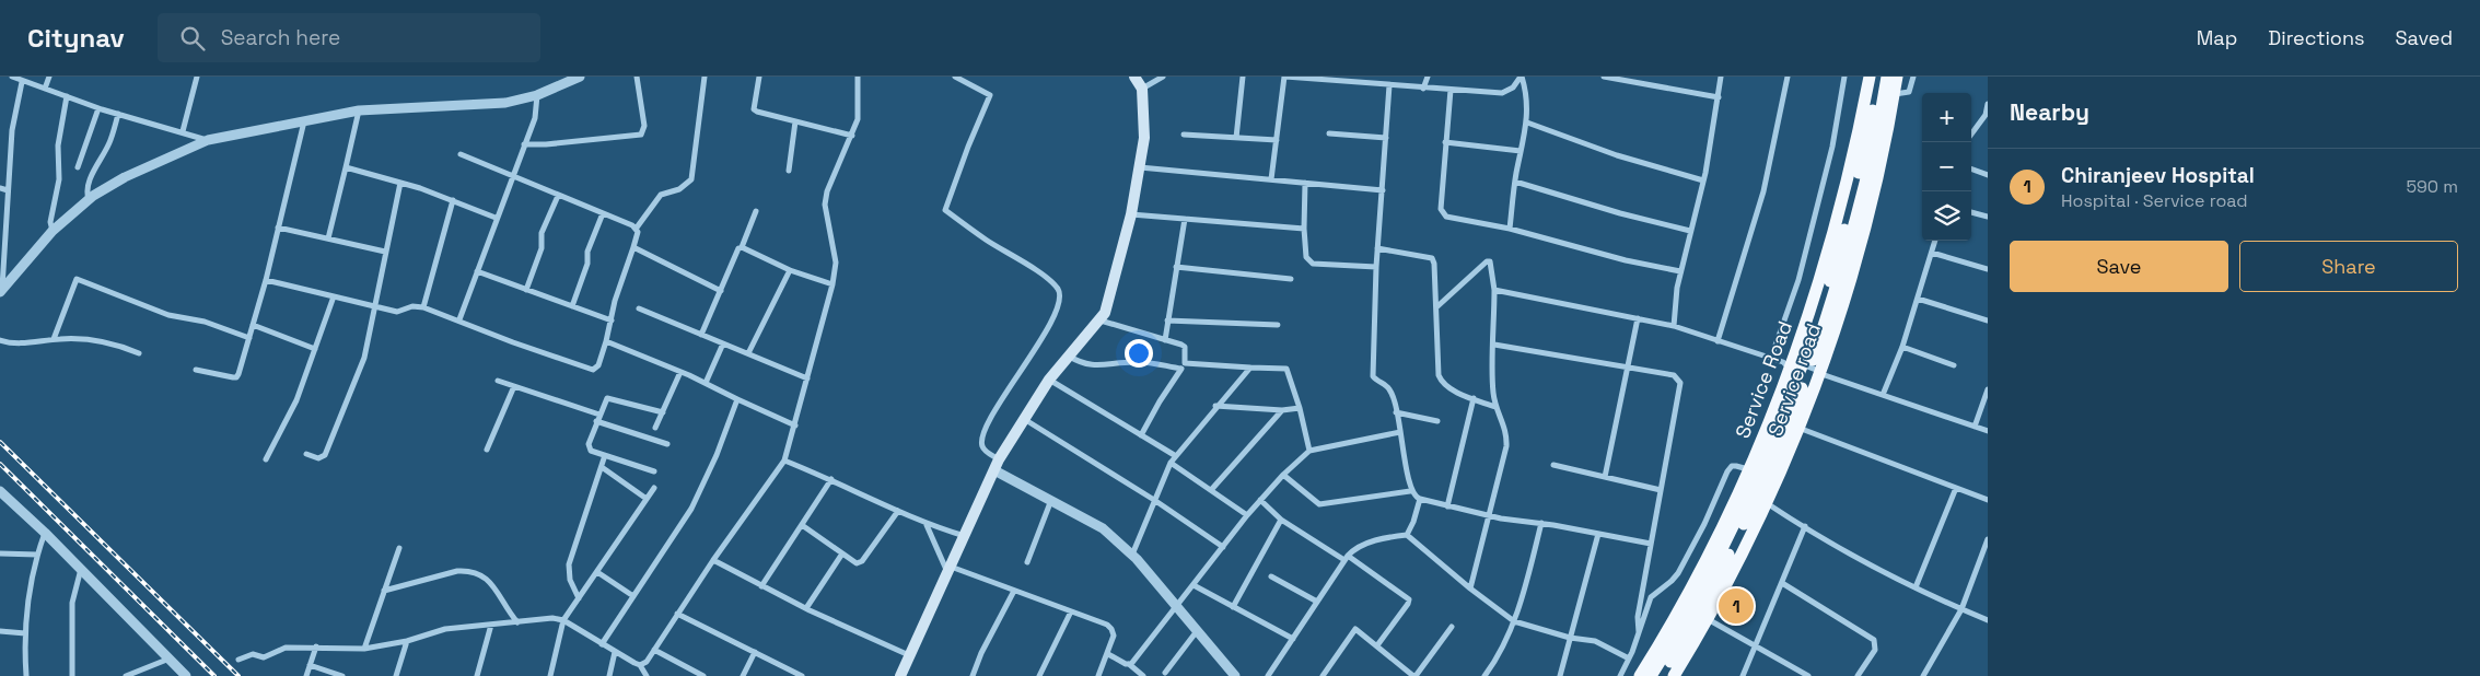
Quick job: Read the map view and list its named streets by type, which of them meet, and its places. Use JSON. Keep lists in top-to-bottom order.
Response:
{
  "streets": {
    "highway": ["Service Road", "Service road"]
  },
  "page": {
    "header": "Citynav",
    "search": "Search here",
    "nav": ["Map", "Directions", "Saved"],
    "heading": "Nearby",
    "map_buttons": ["+", "−"],
    "list": [
      {
        "mark": "1",
        "name": "Chiranjeev Hospital",
        "note": "Hospital · Service road",
        "value": "590 m"
      }
    ],
    "buttons": ["Save", "Share"],
    "pins": "1"
  }
}
